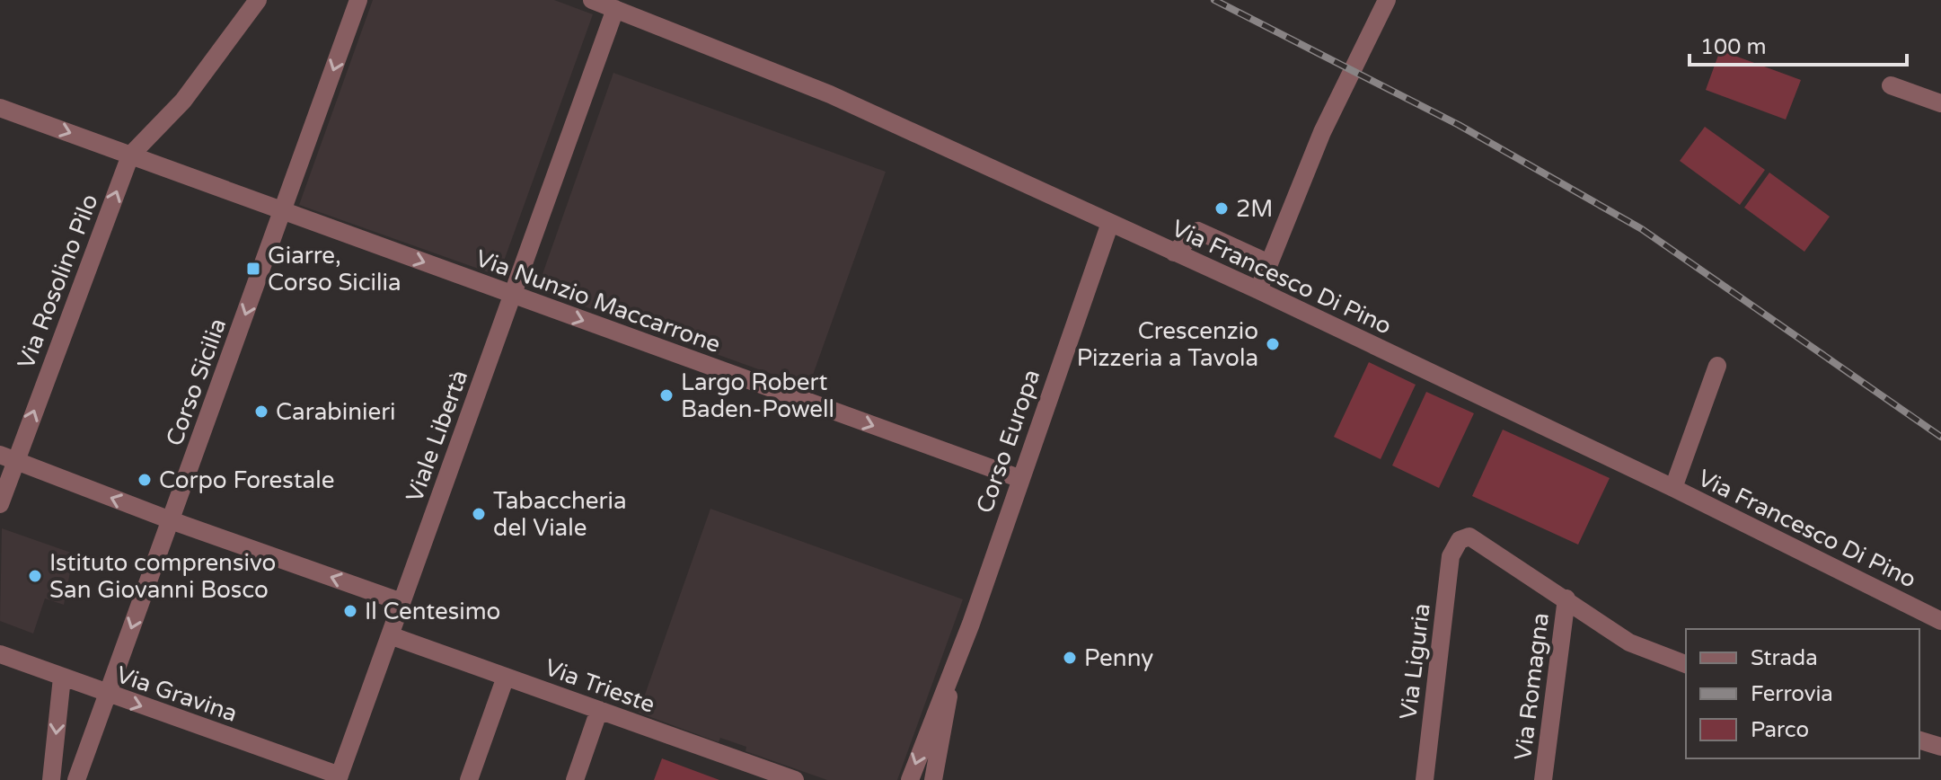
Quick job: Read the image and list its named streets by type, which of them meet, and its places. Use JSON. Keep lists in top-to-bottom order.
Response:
{
  "streets": {
    "street": [
      "Via Francesco Di Pino",
      "Via Rosolino Pilo",
      "Via Nunzio Maccarrone",
      "Corso Sicilia",
      "Viale Libertà",
      "Corso Europa",
      "Via Liguria",
      "Via Trieste",
      "Via Romagna",
      "Via Gravina"
    ]
  },
  "crossings": [
    ["Via Francesco Di Pino", "Viale Libertà"],
    ["Via Francesco Di Pino", "Corso Europa"],
    ["Via Rosolino Pilo", "Via Nunzio Maccarrone"],
    ["Via Nunzio Maccarrone", "Corso Sicilia"],
    ["Via Nunzio Maccarrone", "Viale Libertà"],
    ["Via Nunzio Maccarrone", "Corso Europa"],
    ["Corso Sicilia", "Via Gravina"],
    ["Viale Libertà", "Via Trieste"],
    ["Viale Libertà", "Via Gravina"],
    ["Via Liguria", "Via Romagna"]
  ],
  "one_way": [
    "Via Rosolino Pilo",
    "Via Nunzio Maccarrone",
    "Corso Sicilia",
    "Via Gravina"
  ],
  "places": {
    "other": [
      "2M",
      "Crescenzio Pizzeria a Tavola",
      "Largo Robert Baden-Powell",
      "Carabinieri",
      "Corpo Forestale",
      "Tabaccheria del Viale",
      "Istituto comprensivo San Giovanni Bosco",
      "Il Centesimo",
      "Penny"
    ],
    "transit": ["Giarre, Corso Sicilia"]
  },
  "legend": ["Strada", "Ferrovia", "Parco"],
  "scale_bar": "100 m"
}
